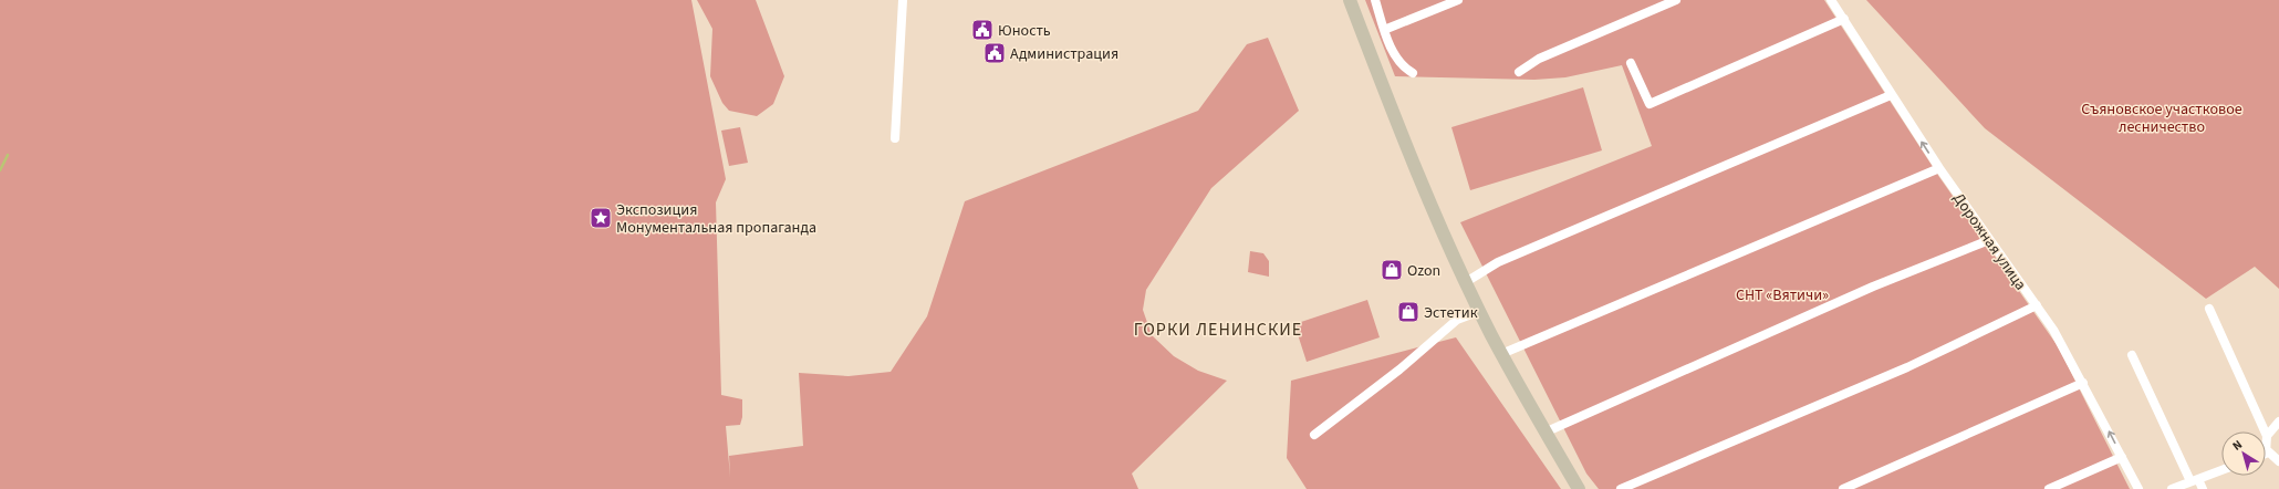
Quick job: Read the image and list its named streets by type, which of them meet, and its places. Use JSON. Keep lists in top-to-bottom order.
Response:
{
  "streets": {
    "street": ["Дорожная улица"]
  },
  "districts": ["ГОРКИ ЛЕНИНСКИЕ"],
  "parks": ["Съяновское участковое лесничество", "СНТ «Вятичи»"],
  "places": {
    "public building": ["Юность", "Администрация"],
    "place": ["Экспозиция Монументальная пропаганда"],
    "shop": ["Ozon", "Эстетик"]
  },
  "north": "top left"
}
